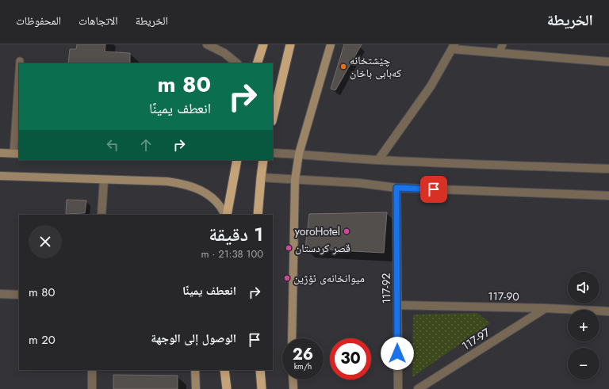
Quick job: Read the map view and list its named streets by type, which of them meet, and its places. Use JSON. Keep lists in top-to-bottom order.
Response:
{
  "streets": {
    "street": ["117-92", "117-90", "117-97"]
  },
  "crossings": [
    ["117-92", "117-90"],
    ["117-90", "117-97"]
  ],
  "places": [
    "چێشتخانە کەبابی باخان",
    "yoroHotel",
    "قصر كردستان",
    "میوانخانەی ئۆژین"
  ],
  "page": {
    "header": "الخريطة",
    "nav": ["الخريطة", "الاتجاهات", "المحفوظات"],
    "turn": ["80 m", "انعطف يمينًا"],
    "heading": ["1 دقيقة", "100 m · 21:38"],
    "list": [
      {
        "name": "انعطف يمينًا",
        "value": "80 m"
      },
      {
        "name": "الوصول إلى الوجهة",
        "value": "20 m"
      }
    ],
    "map_buttons": ["+", "−"],
    "speed": "26 km/h",
    "limit": "30"
  }
}
